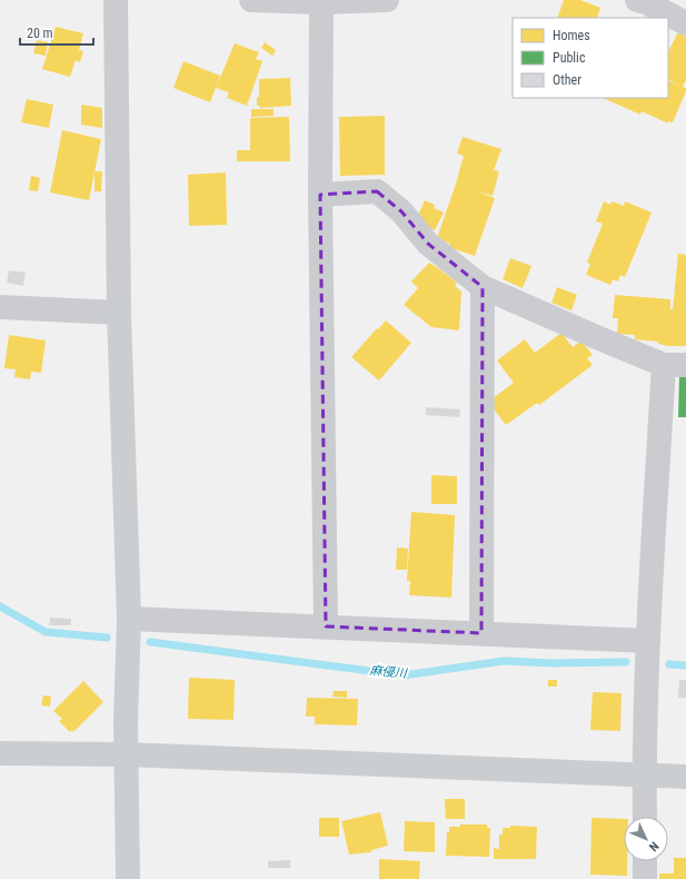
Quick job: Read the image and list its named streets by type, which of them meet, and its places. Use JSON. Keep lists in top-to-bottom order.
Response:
{
  "water": ["麻侵川"],
  "legend": ["Homes", "Public", "Other"],
  "scale_bar": "20 m",
  "north": "bottom right"
}
